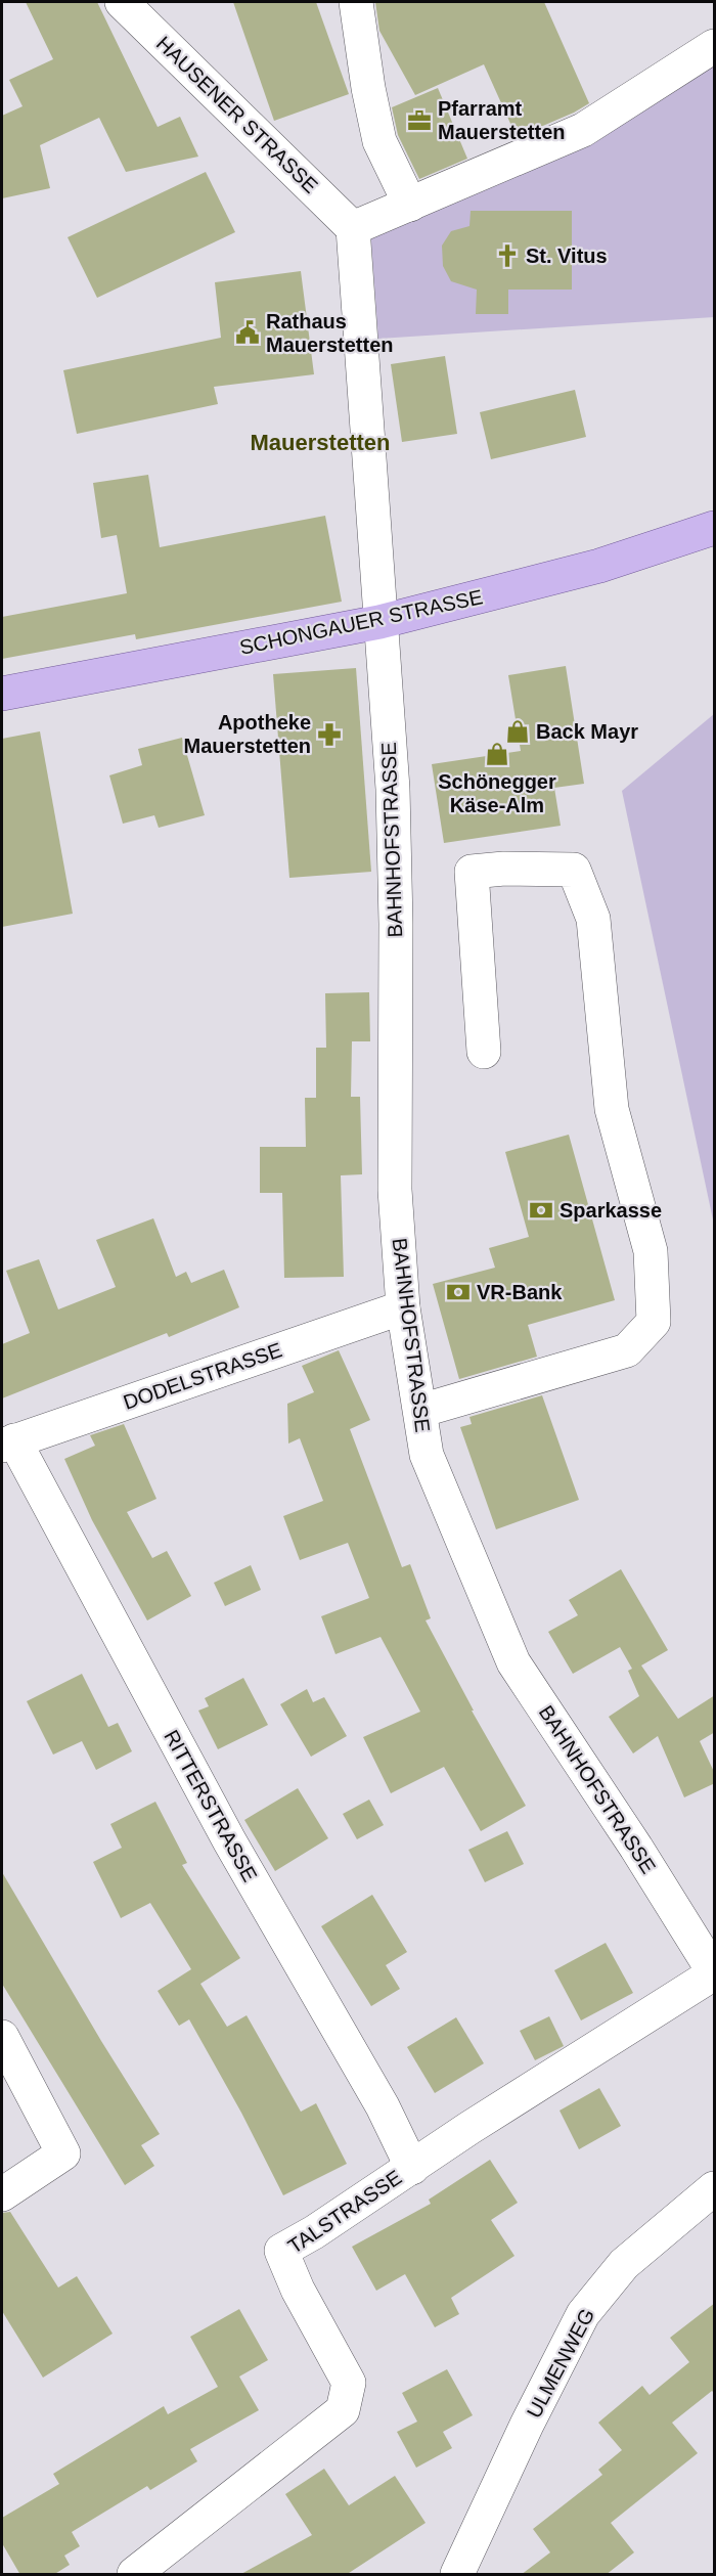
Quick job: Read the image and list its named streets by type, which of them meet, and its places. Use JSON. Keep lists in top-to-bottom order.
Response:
{
  "streets": {
    "main road": ["SCHONGAUER STRASSE"],
    "street": [
      "HAUSENER STRASSE",
      "BAHNHOFSTRASSE",
      "DODELSTRASSE",
      "RITTERSTRASSE",
      "TALSTRASSE",
      "ULMENWEG"
    ]
  },
  "crossings": [
    ["HAUSENER STRASSE", "BAHNHOFSTRASSE"],
    ["SCHONGAUER STRASSE", "BAHNHOFSTRASSE"],
    ["BAHNHOFSTRASSE", "DODELSTRASSE"],
    ["BAHNHOFSTRASSE", "TALSTRASSE"],
    ["DODELSTRASSE", "RITTERSTRASSE"],
    ["RITTERSTRASSE", "TALSTRASSE"]
  ],
  "districts": ["Mauerstetten"],
  "places": {
    "office": ["Pfarramt Mauerstetten"],
    "church": ["St. Vitus"],
    "public building": ["Rathaus Mauerstetten"],
    "shop": ["Back Mayr", "Schönegger Käse-Alm"],
    "pharmacy": ["Apotheke Mauerstetten"],
    "bank": ["Sparkasse", "VR-Bank"]
  }
}
